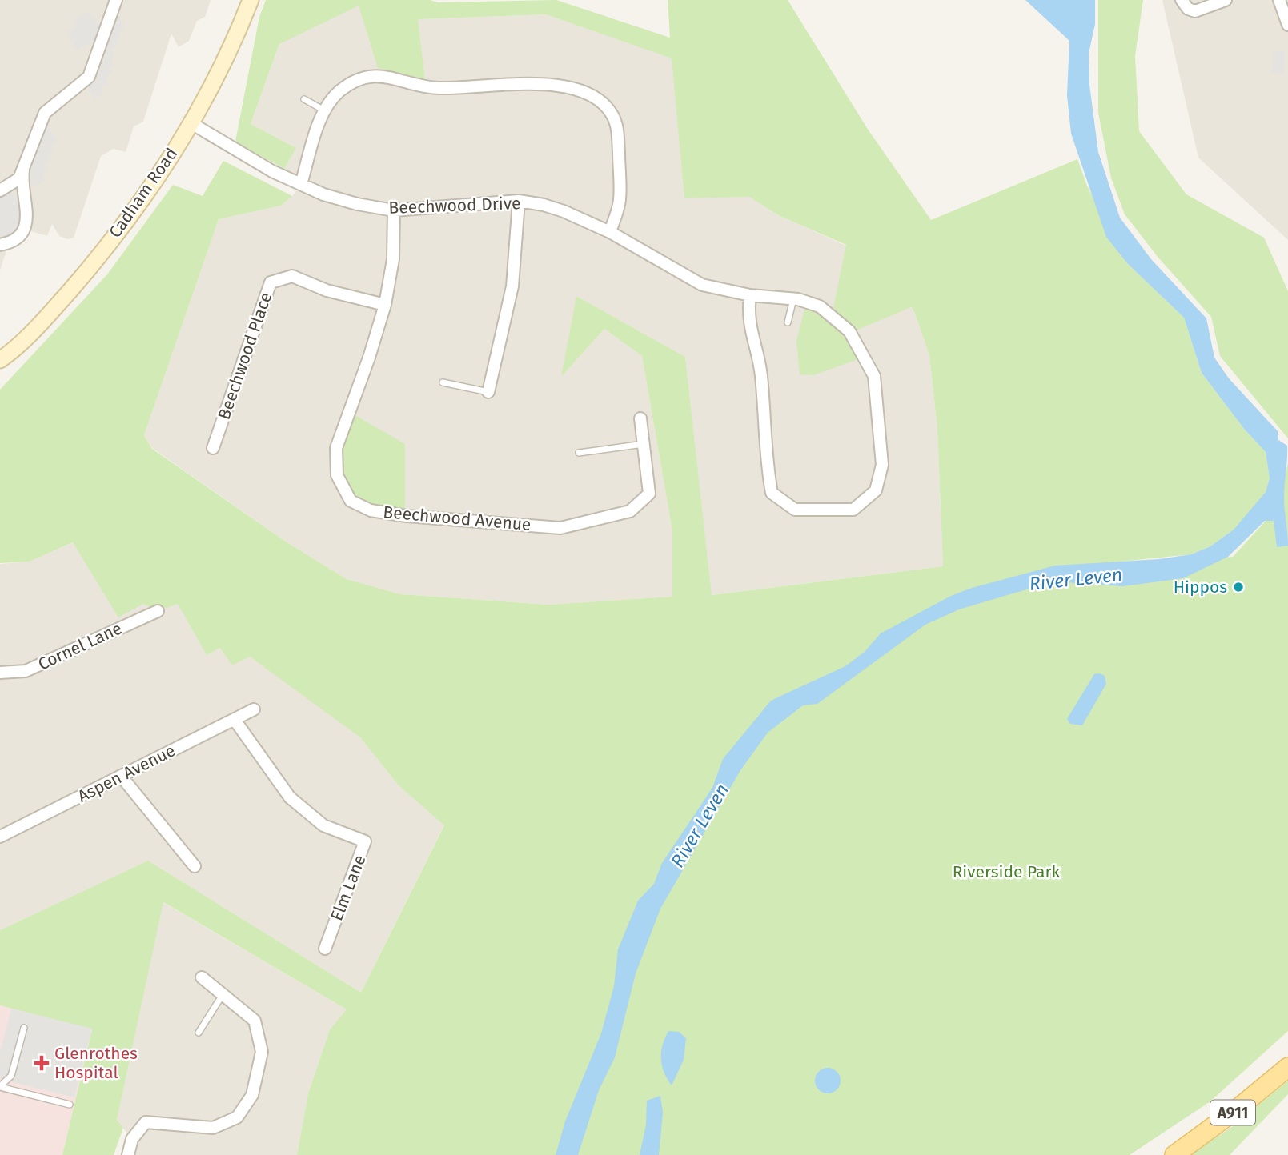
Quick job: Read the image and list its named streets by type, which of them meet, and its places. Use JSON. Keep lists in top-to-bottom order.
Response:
{
  "streets": {
    "main road": ["A911"],
    "street": [
      "Cadham Road",
      "Beechwood Drive",
      "Beechwood Place",
      "Beechwood Avenue",
      "Cornel Lane",
      "Aspen Avenue",
      "Elm Lane"
    ]
  },
  "crossings": [
    ["Cadham Road", "Beechwood Drive"],
    ["Beechwood Drive", "Beechwood Avenue"],
    ["Beechwood Place", "Beechwood Avenue"],
    ["Aspen Avenue", "Elm Lane"]
  ],
  "water": ["River Leven"],
  "parks": ["Riverside Park"],
  "places": {
    "other": ["Hippos"],
    "health": ["Glenrothes Hospital"]
  }
}
